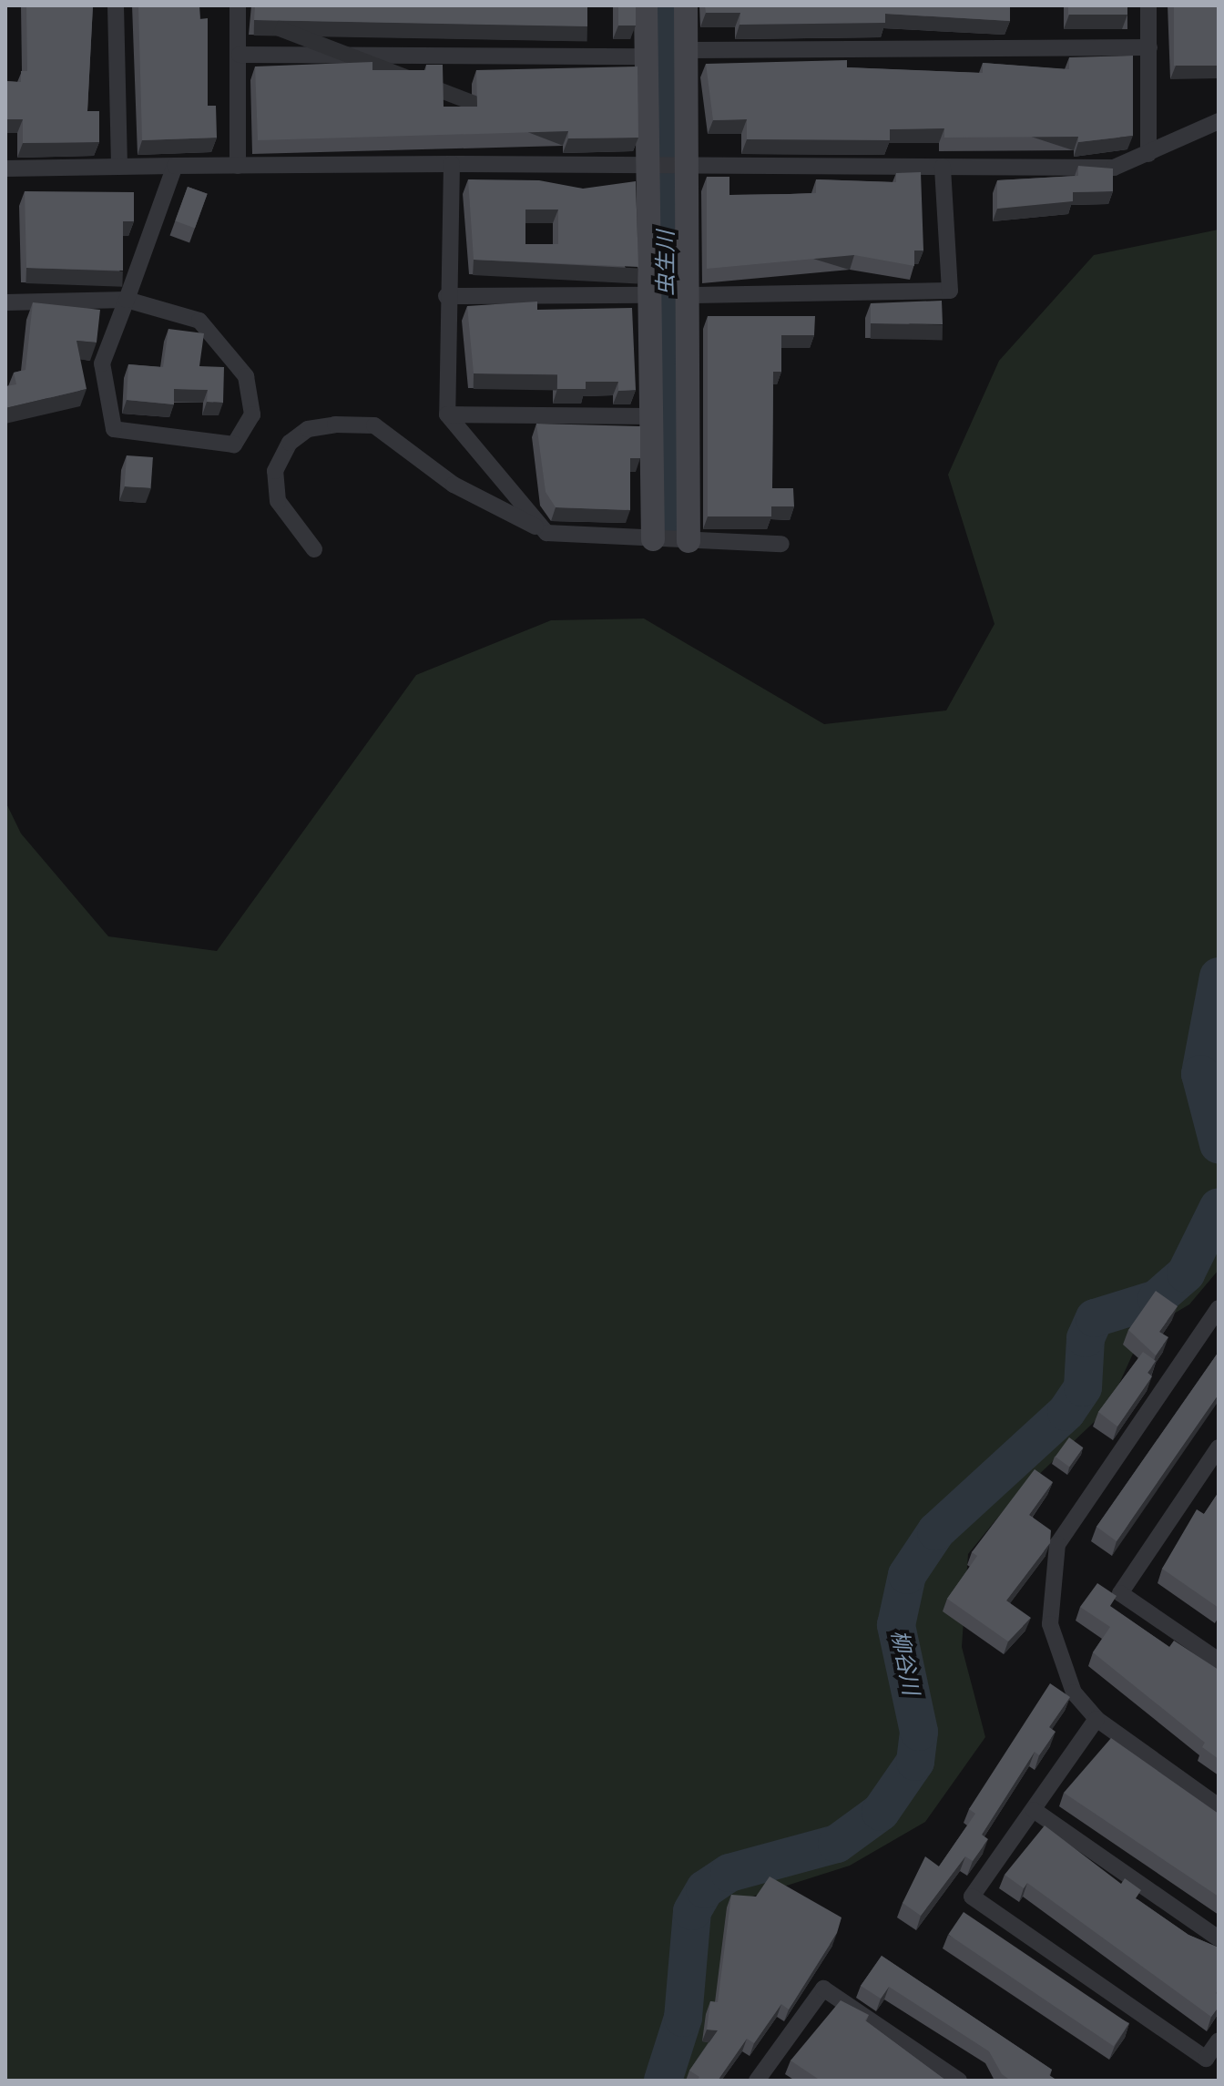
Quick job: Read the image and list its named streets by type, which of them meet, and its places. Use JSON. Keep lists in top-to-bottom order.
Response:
{
  "water": ["虫生川", "柳谷川"]
}
